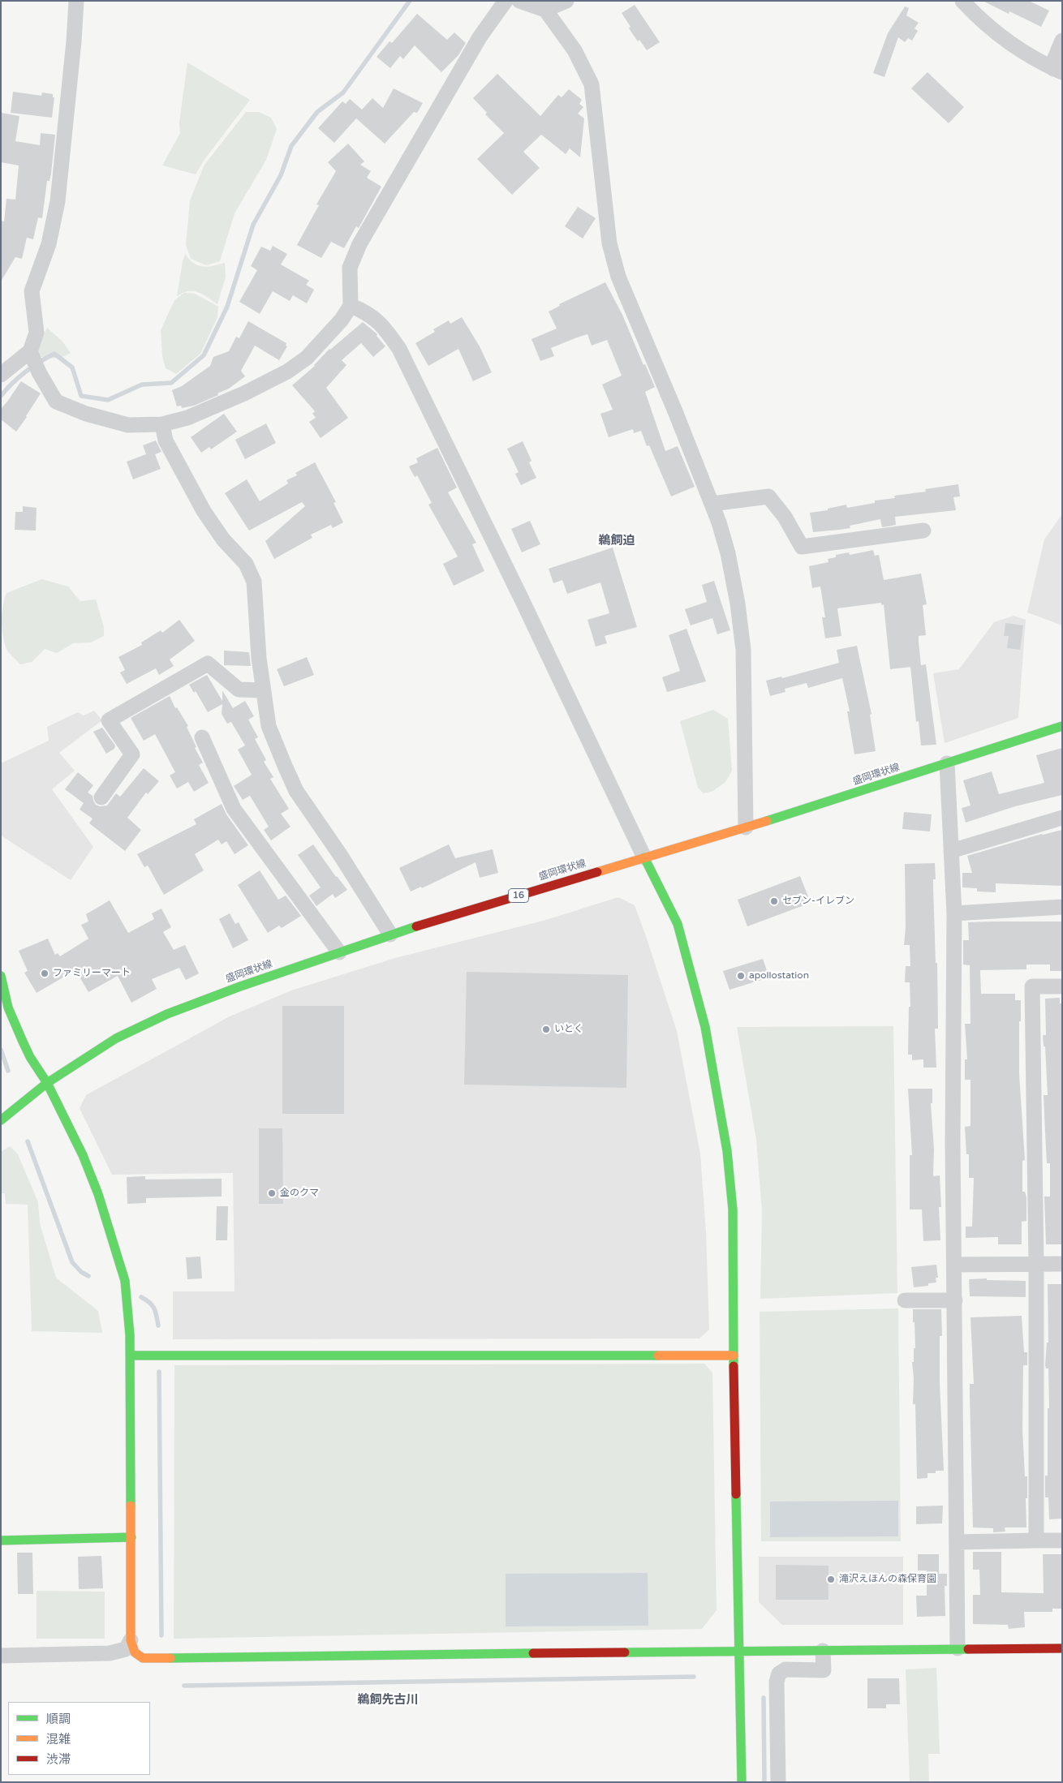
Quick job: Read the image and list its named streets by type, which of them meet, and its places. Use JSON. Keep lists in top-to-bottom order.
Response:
{
  "streets": {
    "street": ["盛岡環状線", "16"]
  },
  "districts": ["鵜飼迫", "鵜飼先古川"],
  "places": [
    "セブン-イレブン",
    "ファミリーマート",
    "apollostation",
    "いとく",
    "金のクマ",
    "滝沢えほんの森保育園"
  ],
  "legend": ["順調", "混雑", "渋滞"]
}
